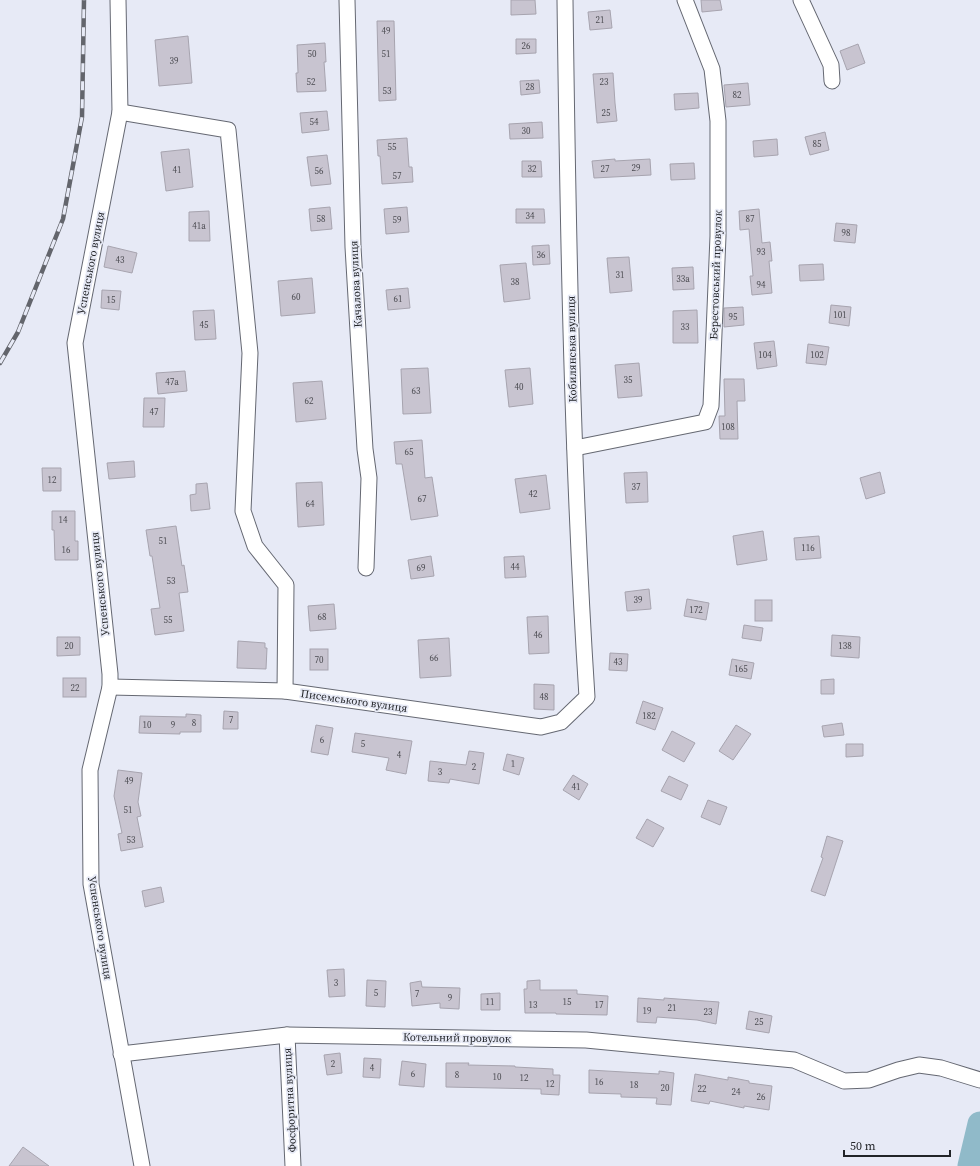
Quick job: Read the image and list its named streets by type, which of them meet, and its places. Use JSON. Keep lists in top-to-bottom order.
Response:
{
  "streets": {
    "street": [
      "Успенського вулиця",
      "Берестовський провулок",
      "Качалова вулиця",
      "Кобилянська вулиця",
      "Писемського вулиця",
      "Котельний провулок",
      "Фосфоритна вулиця"
    ]
  },
  "crossings": [
    ["Успенського вулиця", "Писемського вулиця"],
    ["Успенського вулиця", "Котельний провулок"],
    ["Берестовський провулок", "Кобилянська вулиця"],
    ["Кобилянська вулиця", "Писемського вулиця"],
    ["Котельний провулок", "Фосфоритна вулиця"]
  ],
  "house_numbers": [
    "21",
    "49",
    "26",
    "50",
    "51",
    "39",
    "52",
    "23",
    "28",
    "53",
    "82",
    "25",
    "54",
    "30",
    "85",
    "55",
    "29",
    "32",
    "27",
    "41",
    "56",
    "57",
    "34",
    "58",
    "87",
    "59",
    "41а",
    "98",
    "93",
    "36",
    "43",
    "31",
    "33а",
    "38",
    "94",
    "60",
    "61",
    "15",
    "101",
    "95",
    "45",
    "33",
    "104",
    "102",
    "35",
    "47а",
    "40",
    "63",
    "62",
    "47",
    "108",
    "65",
    "12",
    "37",
    "42",
    "67",
    "64",
    "14",
    "51",
    "116",
    "16",
    "44",
    "69",
    "53",
    "39",
    "172",
    "68",
    "55",
    "46",
    "20",
    "138",
    "66",
    "70",
    "43",
    "165",
    "22",
    "48",
    "182",
    "7",
    "8",
    "10",
    "9",
    "6",
    "5",
    "4",
    "1",
    "2",
    "3",
    "49",
    "41",
    "51",
    "53",
    "3",
    "5",
    "7",
    "9",
    "11",
    "15",
    "13",
    "17",
    "21",
    "19",
    "23",
    "25",
    "2",
    "4",
    "6",
    "8",
    "10",
    "12",
    "16",
    "12",
    "18",
    "20",
    "22",
    "24",
    "26"
  ],
  "scale_bar": "50 m"
}
